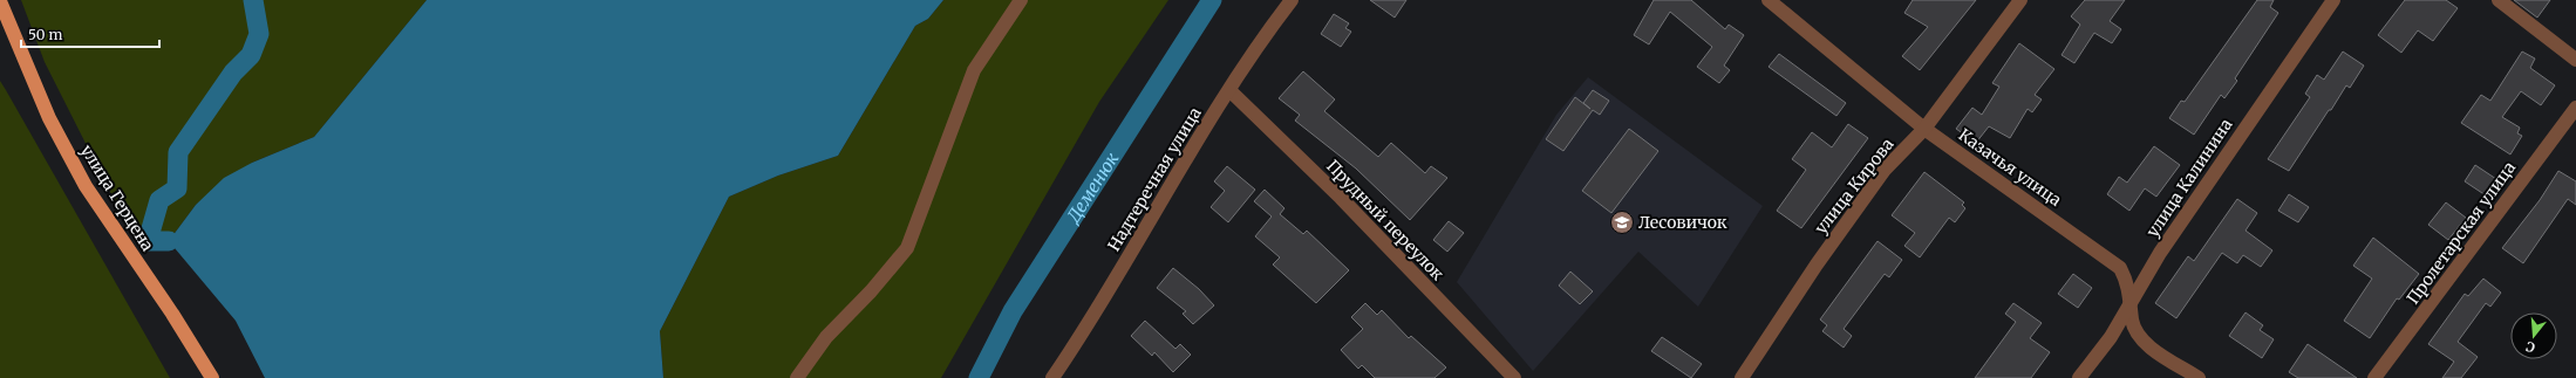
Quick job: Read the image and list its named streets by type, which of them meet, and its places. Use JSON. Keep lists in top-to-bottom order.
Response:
{
  "streets": {
    "main road": ["улица Герцена"],
    "street": [
      "Казачья улица",
      "улица Калинина",
      "Надтеречная улица",
      "улица Кирова",
      "Прудный переулок",
      "Пролетарская улица"
    ]
  },
  "crossings": [
    ["Казачья улица", "улица Калинина"],
    ["Казачья улица", "улица Кирова"],
    ["Надтеречная улица", "Прудный переулок"]
  ],
  "water": ["Деменюк"],
  "places": {
    "school or university": ["Лесовичок"]
  },
  "scale_bar": "50 m",
  "north": "bottom"
}
